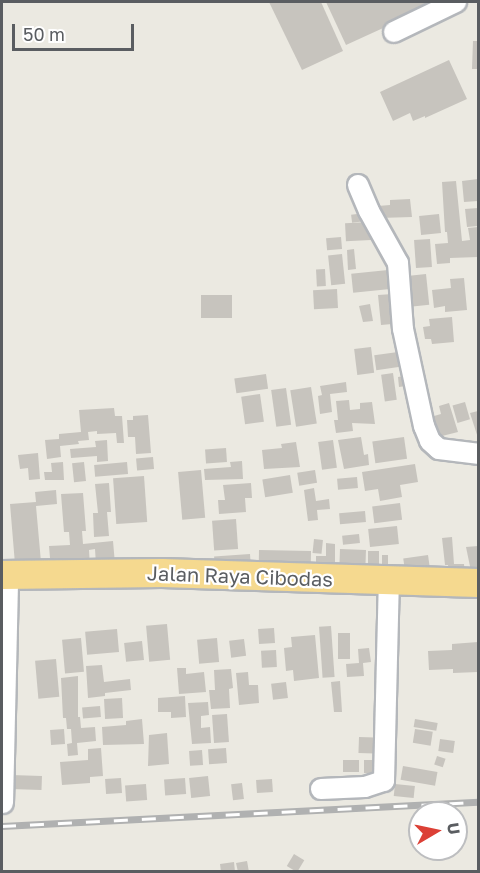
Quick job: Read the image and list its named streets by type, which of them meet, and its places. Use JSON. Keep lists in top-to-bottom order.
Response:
{
  "streets": {
    "highway": ["Jalan Raya Cibodas"]
  },
  "scale_bar": "50 m",
  "north": "right"
}
